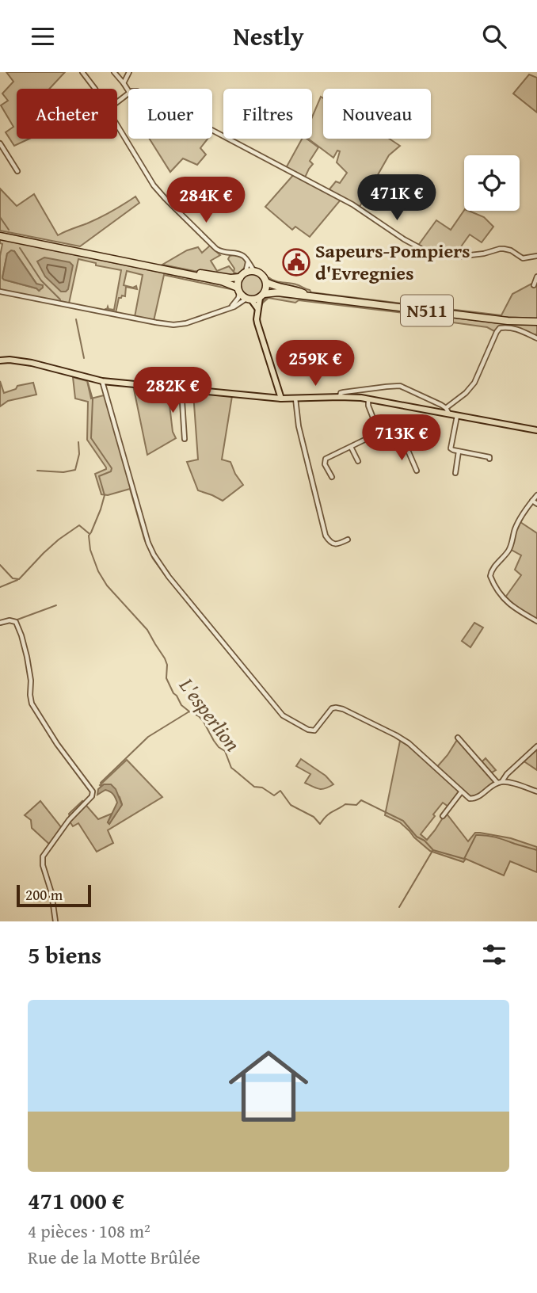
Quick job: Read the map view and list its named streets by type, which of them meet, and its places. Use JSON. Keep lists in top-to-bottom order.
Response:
{
  "streets": {
    "highway": ["N511"]
  },
  "water": ["L'esperlion"],
  "places": {
    "public building": ["Sapeurs-Pompiers d'Evregnies"]
  },
  "scale_bar": "200 m",
  "page": {
    "header": "Nestly",
    "chip": [
      "Acheter",
      "Louer",
      "Filtres",
      "Nouveau"
    ],
    "price": [
      "471K €",
      "284K €",
      "259K €",
      "282K €",
      "713K €"
    ],
    "scale": "200 m",
    "heading": "5 biens",
    "list": [
      {
        "name": "471 000 €",
        "note": "4 pièces · 108 m² · Rue de la Motte Brûlée"
      }
    ]
  }
}
